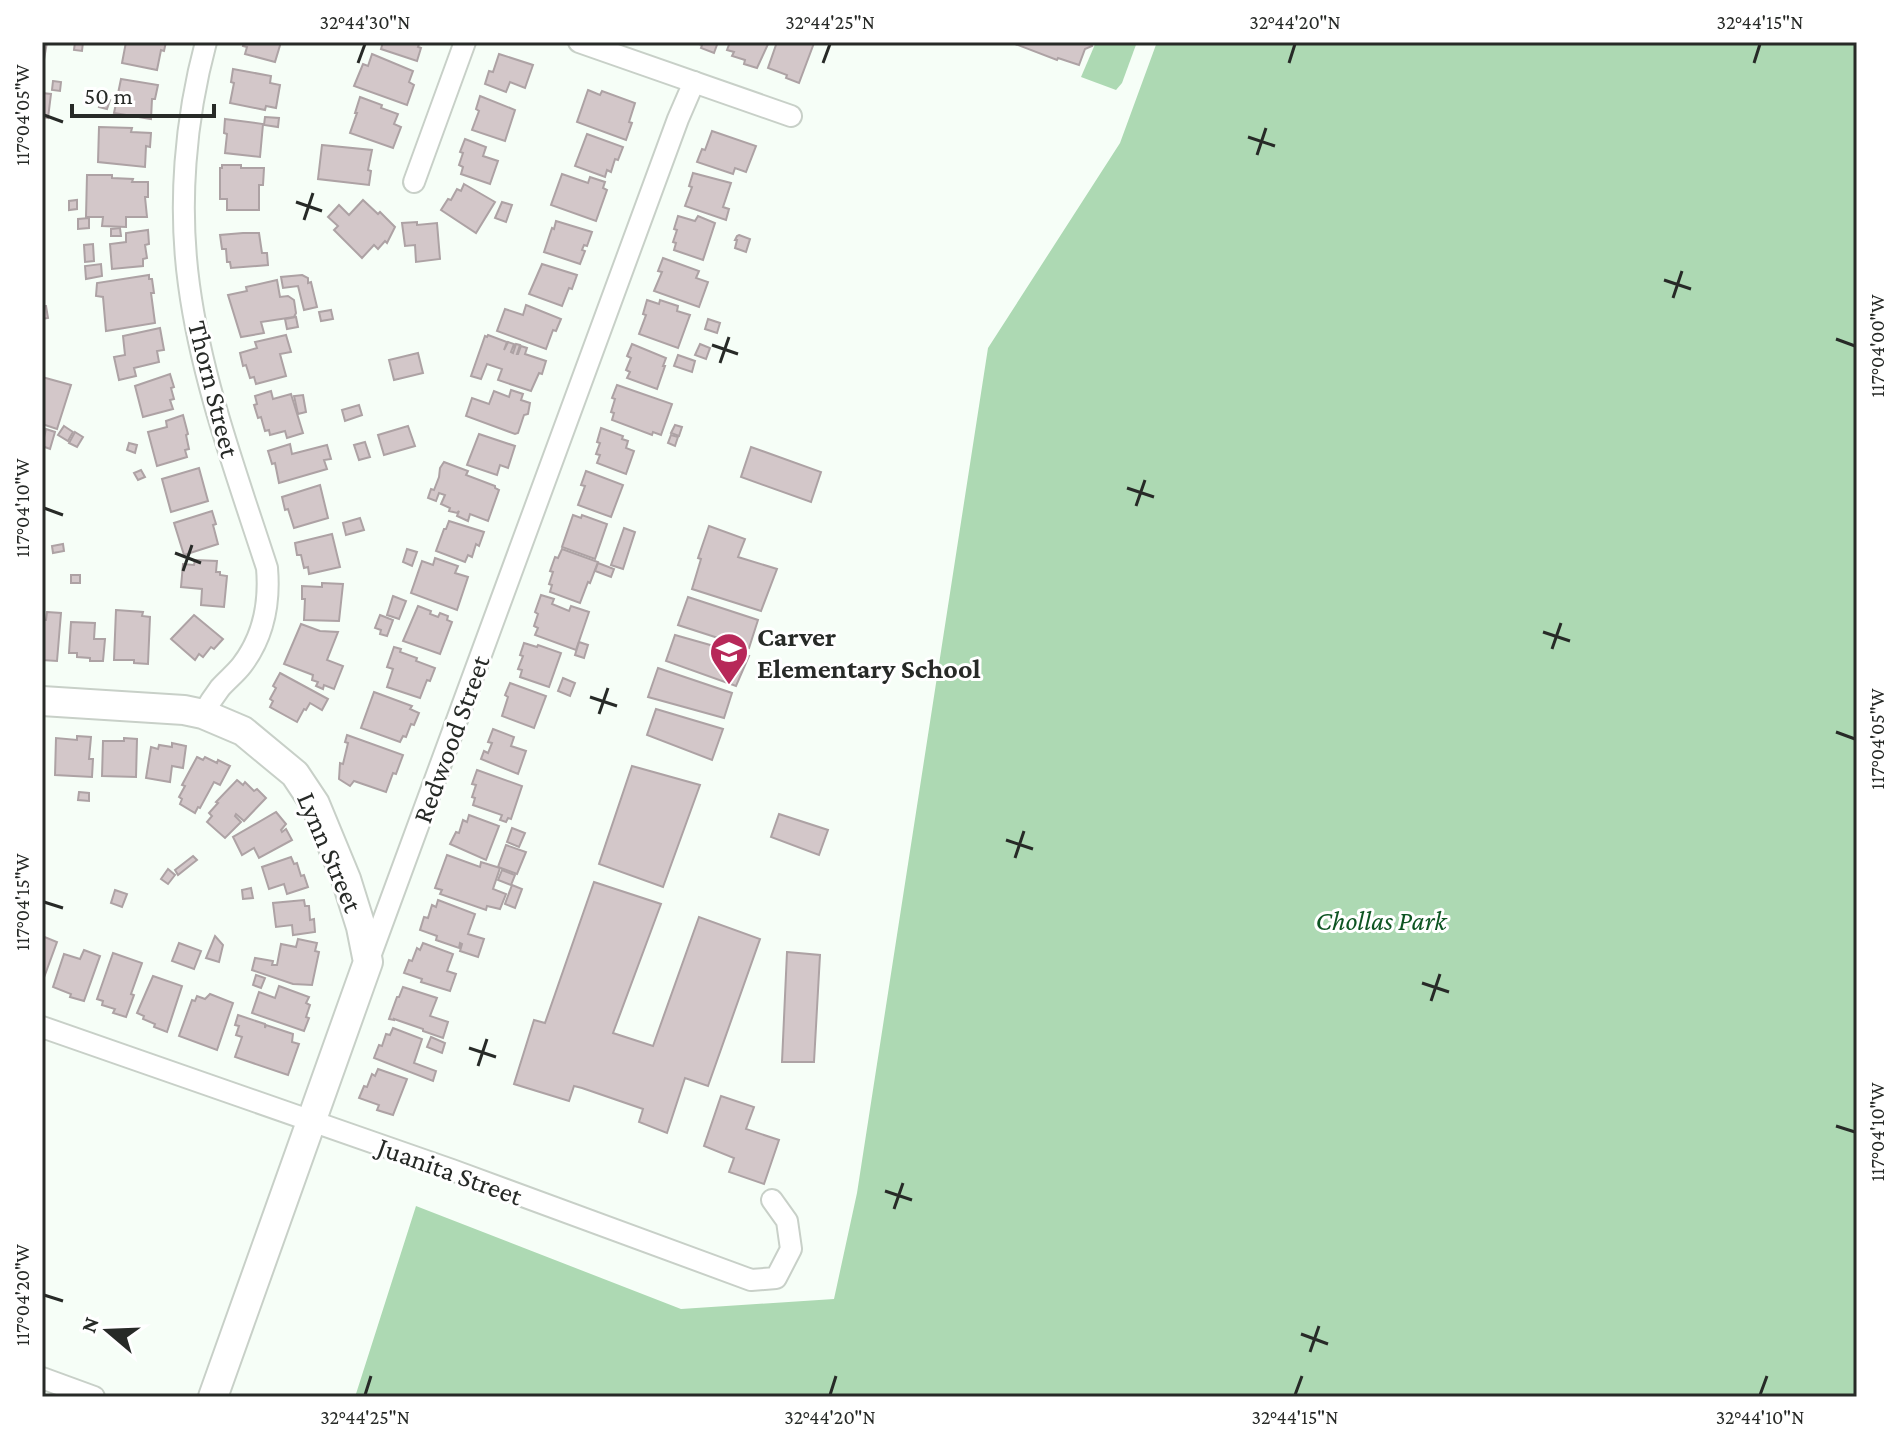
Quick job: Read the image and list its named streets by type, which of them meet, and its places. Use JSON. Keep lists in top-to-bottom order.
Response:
{
  "streets": {
    "street": [
      "Thorn Street",
      "Redwood Street",
      "Lynn Street",
      "Juanita Street"
    ]
  },
  "crossings": [
    ["Thorn Street", "Lynn Street"],
    ["Redwood Street", "Lynn Street"],
    ["Redwood Street", "Juanita Street"]
  ],
  "parks": ["Chollas Park"],
  "places": {
    "school or university": ["Carver Elementary School"]
  },
  "scale_bar": "50 m",
  "north": "left",
  "coordinates": [
    "32°44'30\"N",
    "32°44'25\"N",
    "32°44'20\"N",
    "32°44'15\"N",
    "117°04'05\"W",
    "117°04'00\"W",
    "117°04'10\"W",
    "117°04'15\"W",
    "117°04'20\"W",
    "32°44'10\"N"
  ]
}
